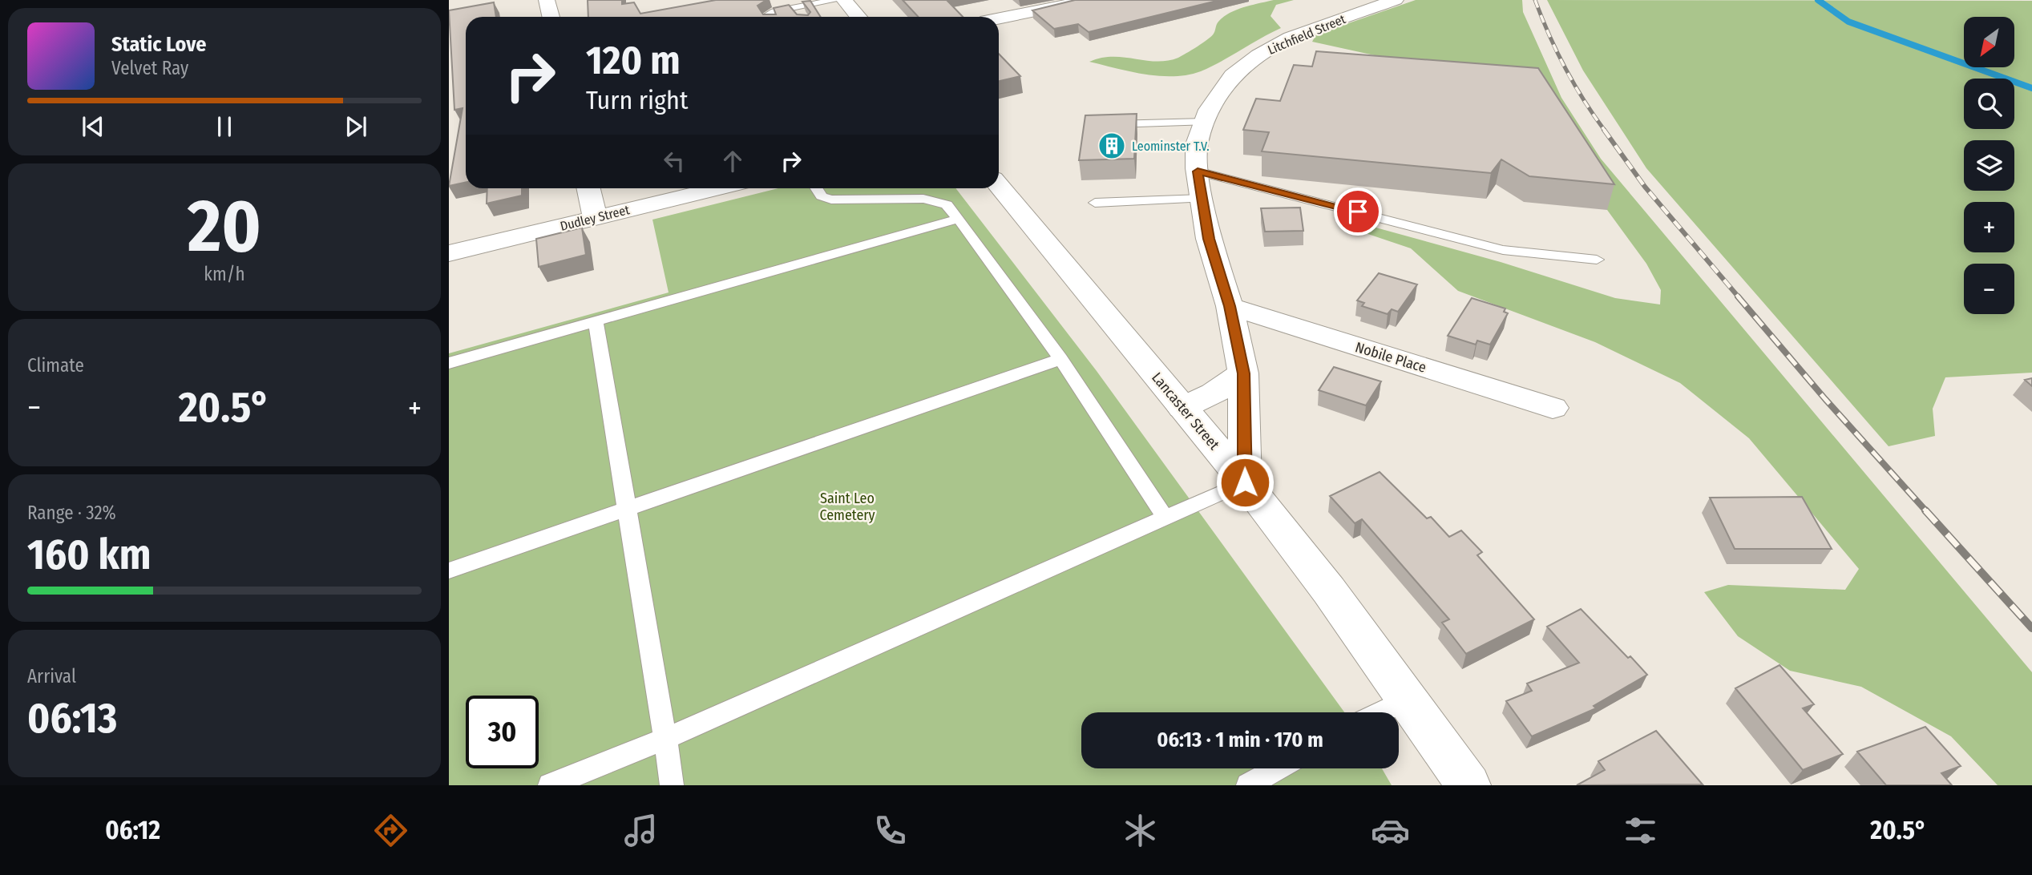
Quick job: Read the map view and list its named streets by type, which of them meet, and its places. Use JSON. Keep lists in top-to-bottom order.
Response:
{
  "streets": {
    "street": [
      "Litchfield Street",
      "Dudley Street",
      "Nobile Place",
      "Lancaster Street"
    ]
  },
  "crossings": [
    ["Litchfield Street", "Nobile Place"],
    ["Litchfield Street", "Lancaster Street"]
  ],
  "parks": ["Saint Leo Cemetery"],
  "places": {
    "building": ["Leominster T.V."]
  },
  "north": "bottom left",
  "page": {
    "map_buttons": ["+", "−"],
    "turn": ["120 m", "Turn right"],
    "song": ["Static Love", "Velvet Ray"],
    "tile": [
      ["20", "km/h"],
      "Climate",
      ["Range · 32%", "160 km"],
      ["Arrival", "06:13"]
    ],
    "heat": ["−", "20.5°", "+"],
    "limit": "30",
    "trip": "06:13 · 1 min · 170 m",
    "tabs": ["06:12", "20.5°"]
  }
}
